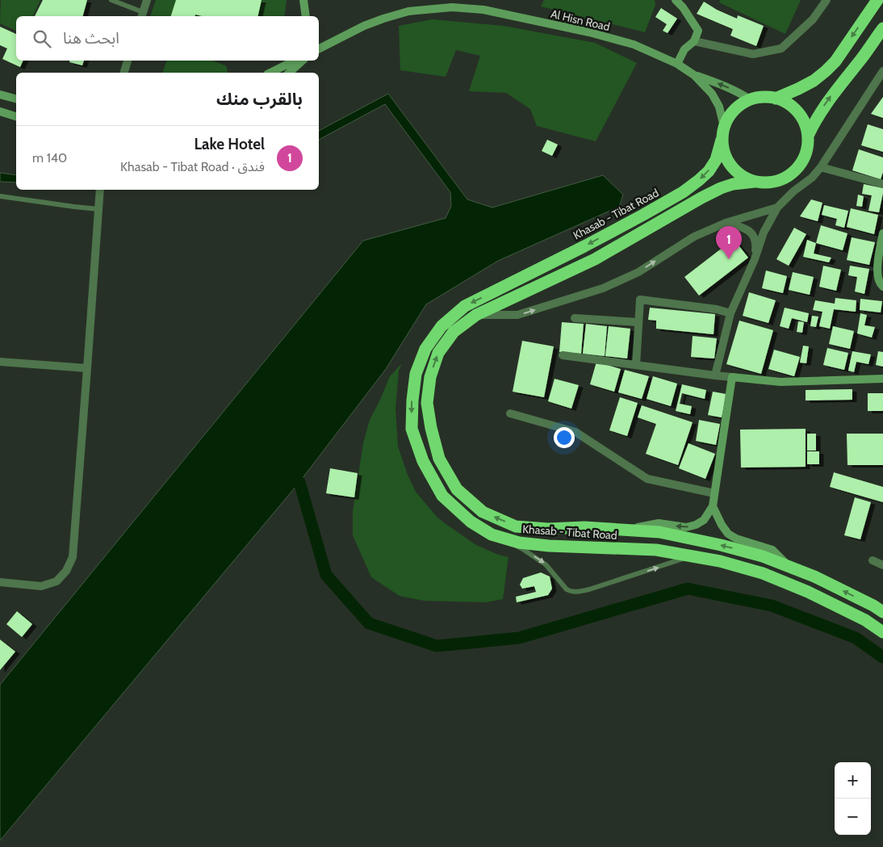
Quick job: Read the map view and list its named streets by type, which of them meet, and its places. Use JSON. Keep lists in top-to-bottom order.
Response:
{
  "streets": {
    "highway": ["Khasab - Tibat Road"],
    "street": ["Al Hisn Road"]
  },
  "crossings": [
    ["Al Hisn Road", "Khasab - Tibat Road"]
  ],
  "page": {
    "search": "ابحث هنا",
    "heading": "بالقرب منك",
    "list": [
      {
        "mark": "1",
        "name": "Lake Hotel",
        "note": "فندق · Khasab - Tibat Road",
        "value": "140 m"
      }
    ],
    "pins": "1",
    "map_buttons": ["+", "−"]
  }
}
